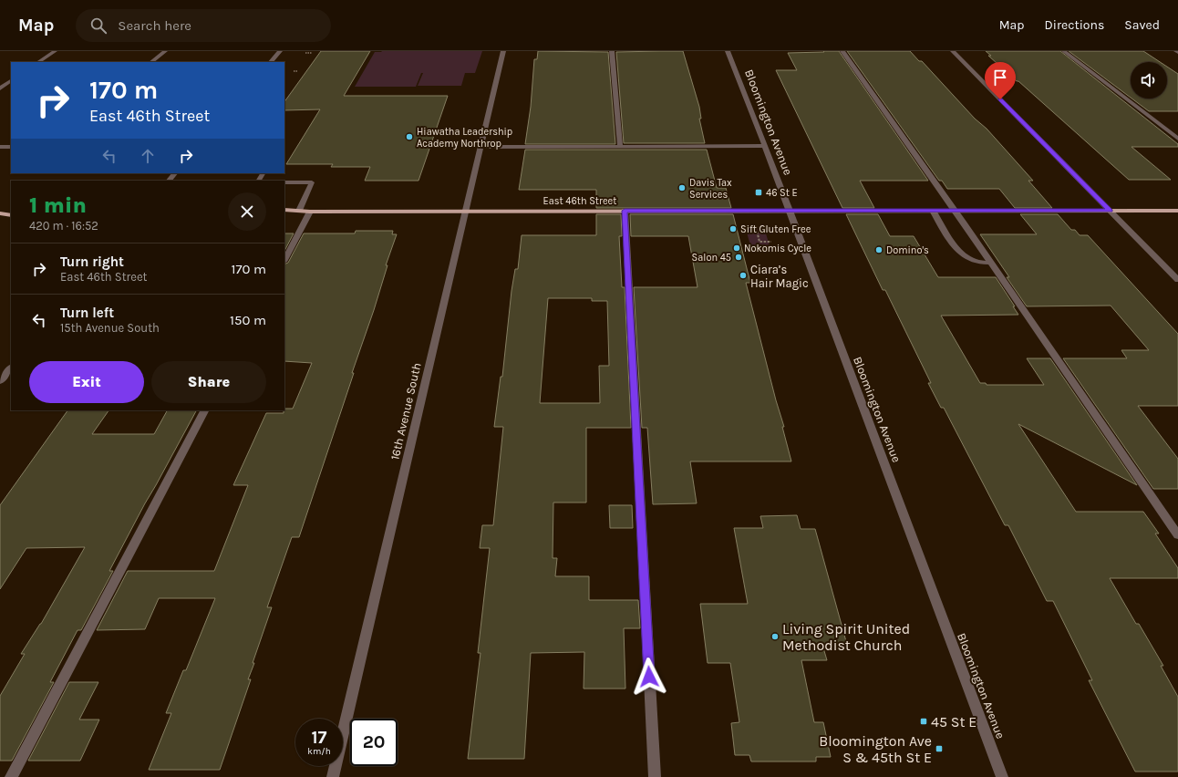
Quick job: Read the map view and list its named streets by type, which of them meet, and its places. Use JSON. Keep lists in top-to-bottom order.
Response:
{
  "streets": {
    "main road": ["East 46th Street"],
    "street": ["Bloomington Avenue", "16th Avenue South"]
  },
  "crossings": [
    ["Bloomington Avenue", "East 46th Street"],
    ["East 46th Street", "16th Avenue South"]
  ],
  "places": {
    "other": [
      "Hiawatha Leadership Academy Northrop",
      "Davis Tax Services",
      "Sift Gluten Free",
      "Nokomis Cycle",
      "Domino's",
      "Salon 45",
      "Ciara’s Hair Magic",
      "Living Spirit United Methodist Church"
    ],
    "transit": ["46 St E", "45 St E", "Bloomington Ave S & 45th St E"]
  },
  "page": {
    "header": "Map",
    "search": "Search here",
    "nav": ["Map", "Directions", "Saved"],
    "turn": ["170 m", "East 46th Street"],
    "heading": ["1 min", "420 m · 16:52"],
    "list": [
      {
        "name": "Turn right",
        "note": "East 46th Street",
        "value": "170 m"
      },
      {
        "name": "Turn left",
        "note": "15th Avenue South",
        "value": "150 m"
      }
    ],
    "buttons": ["Exit", "Share"],
    "speed": "17 km/h",
    "limit": "20"
  }
}
